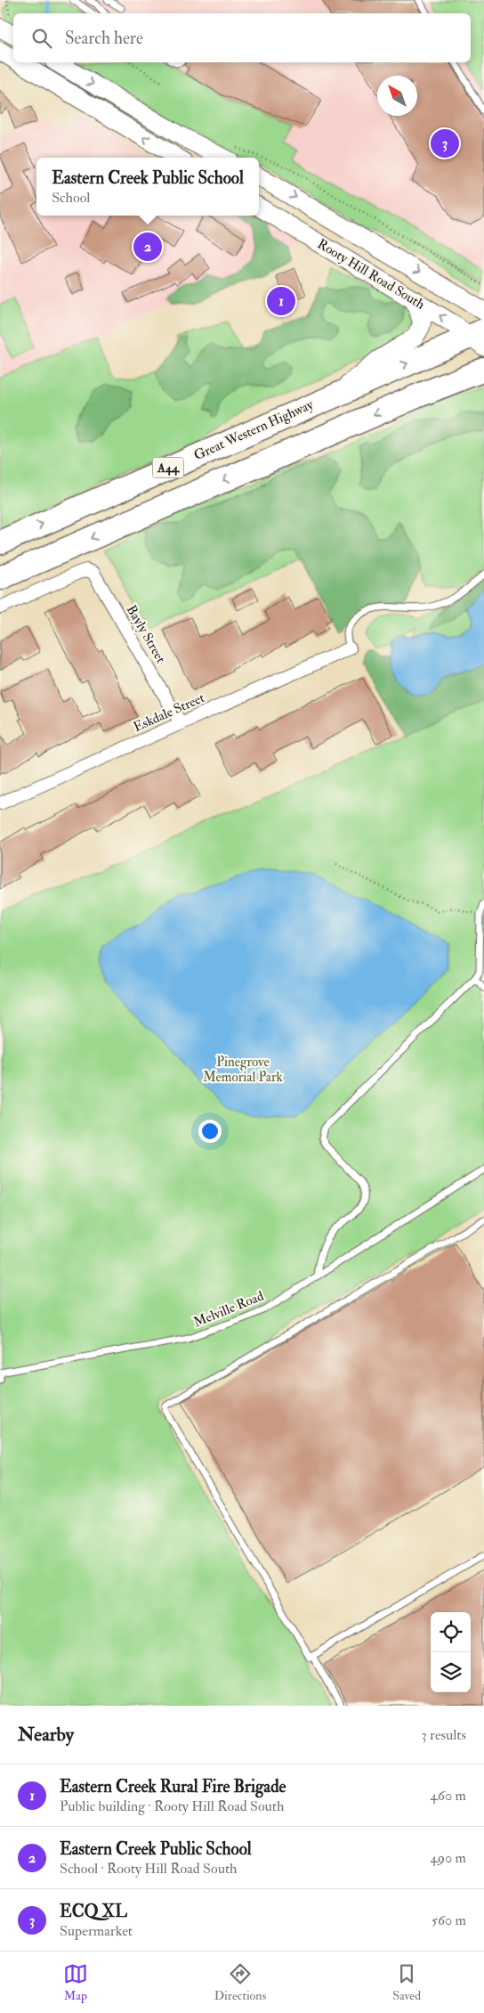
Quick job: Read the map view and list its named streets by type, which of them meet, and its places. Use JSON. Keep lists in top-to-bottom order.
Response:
{
  "streets": {
    "highway": ["Great Western Highway", "A44"],
    "main road": ["Rooty Hill Road South"],
    "street": ["Bayly Street", "Eskdale Street"],
    "lane": ["Melville Road"]
  },
  "crossings": [
    ["Rooty Hill Road South", "Great Western Highway"],
    ["Bayly Street", "Eskdale Street"]
  ],
  "parks": ["Pinegrove Memorial Park"],
  "north": "top left",
  "page": {
    "search": "Search here",
    "pins": ["3", "2", "1"],
    "popup": ["Eastern Creek Public School", "School"],
    "heading": ["Nearby", "3 results"],
    "list": [
      {
        "mark": "1",
        "name": "Eastern Creek Rural Fire Brigade",
        "note": "Public building · Rooty Hill Road South",
        "value": "460 m"
      },
      {
        "mark": "2",
        "name": "Eastern Creek Public School",
        "note": "School · Rooty Hill Road South",
        "value": "490 m"
      },
      {
        "mark": "3",
        "name": "ECQ XL",
        "note": "Supermarket",
        "value": "560 m"
      }
    ],
    "nav": ["Map", "Directions", "Saved"]
  }
}
